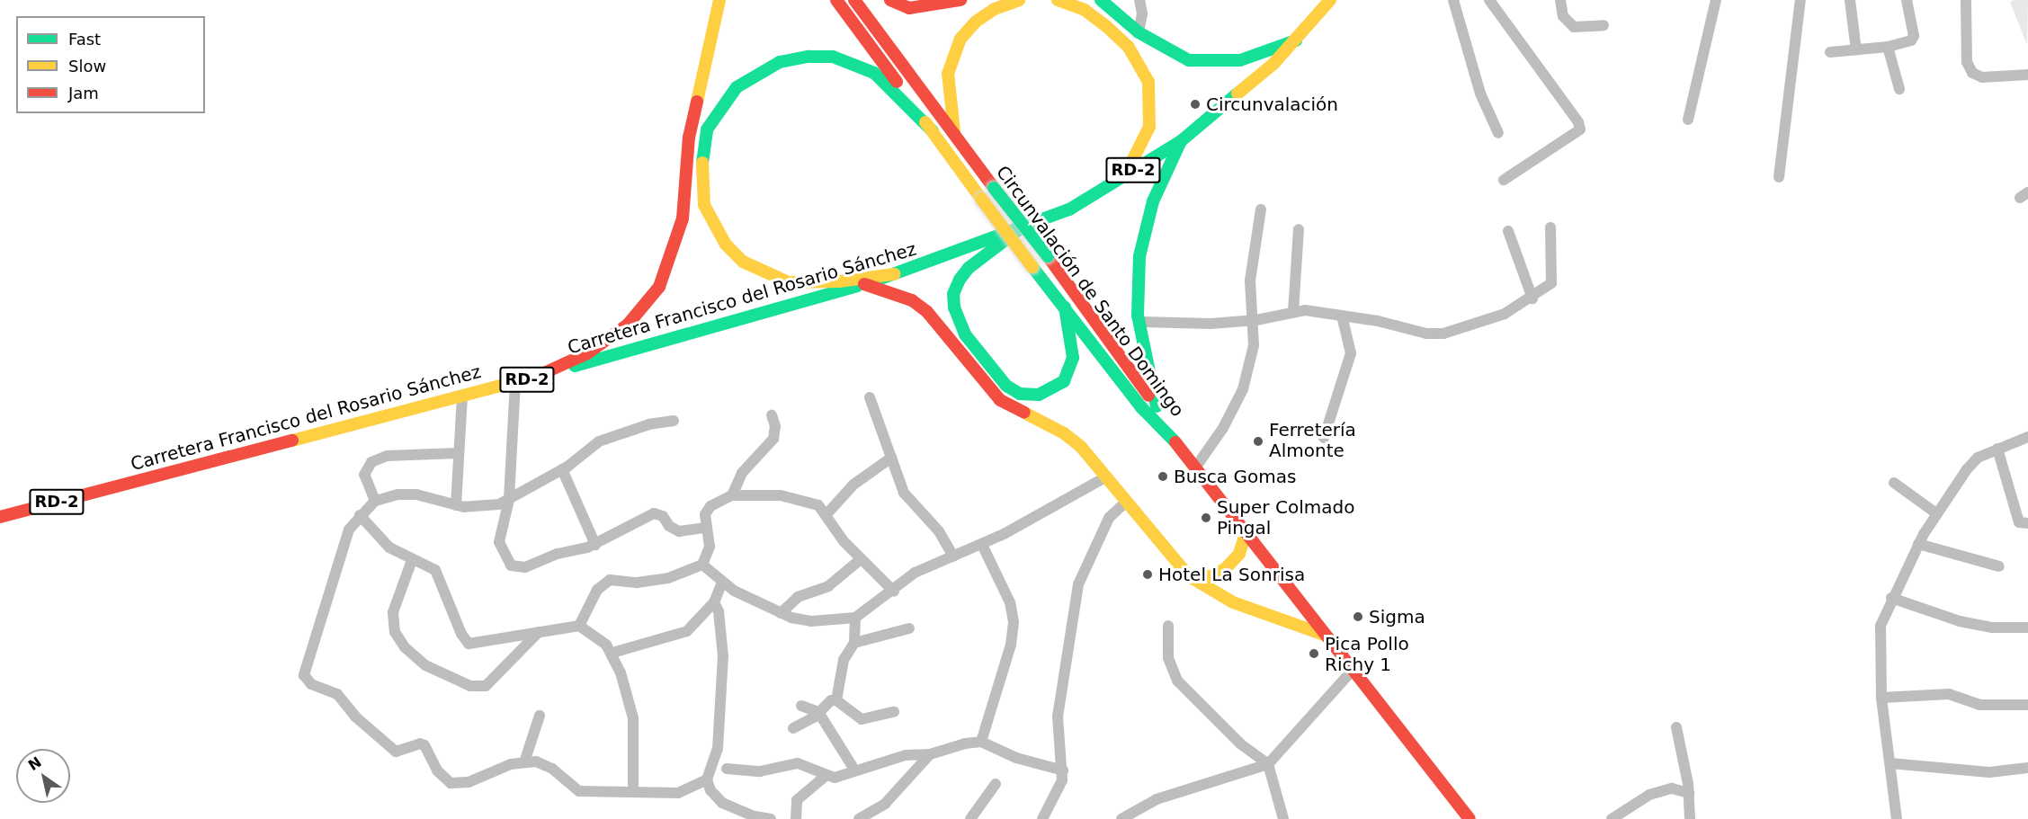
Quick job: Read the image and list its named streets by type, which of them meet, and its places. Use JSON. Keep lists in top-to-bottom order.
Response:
{
  "streets": {
    "main road": ["RD-2", "Circunvalación de Santo Domingo", "Carretera Francisco del Rosario Sánchez"]
  },
  "places": [
    "Circunvalación",
    "Ferretería Almonte",
    "Busca Gomas",
    "Super Colmado Pingal",
    "Hotel La Sonrisa",
    "Sigma",
    "Pica Pollo Richy 1"
  ],
  "legend": ["Fast", "Slow", "Jam"],
  "north": "top left"
}
